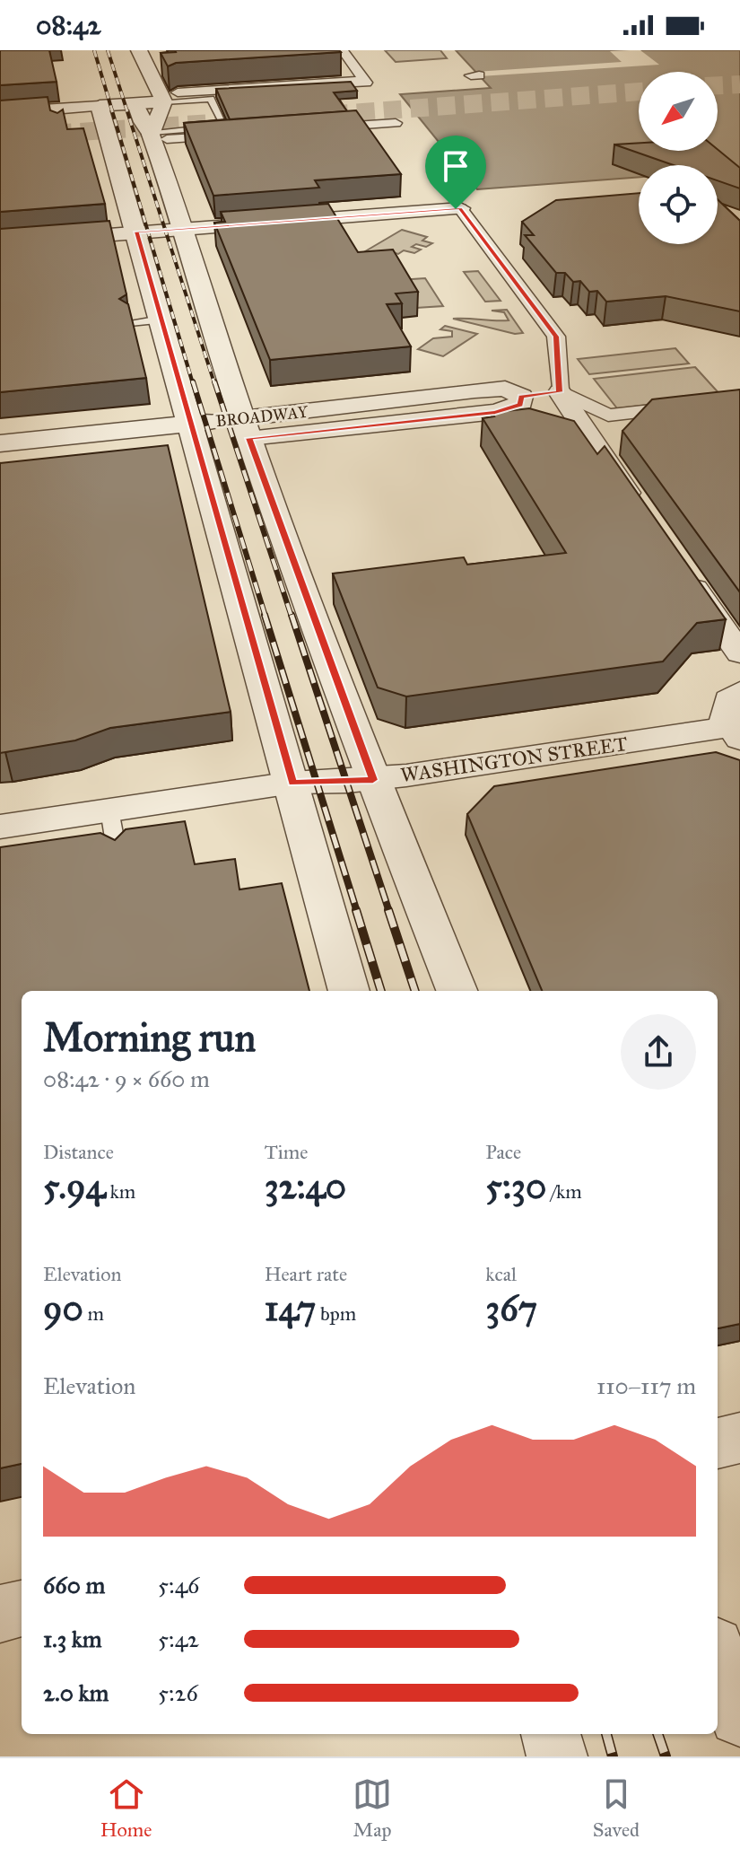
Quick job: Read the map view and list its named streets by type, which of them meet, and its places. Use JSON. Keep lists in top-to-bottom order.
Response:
{
  "streets": {
    "street": ["BROADWAY", "WASHINGTON STREET"]
  },
  "north": "bottom left",
  "page": {
    "status": "08:42",
    "heading": ["Morning run", "08:42 · 9 × 660 m"],
    "stats": [
      ["Distance", "5.94 km"],
      ["Time", "32:40"],
      ["Pace", "5:30 /km"],
      ["Elevation", "90 m"],
      ["Heart rate", "147 bpm"],
      ["kcal", "367"]
    ],
    "chart": ["Elevation", "110–117 m"],
    "list": [
      {
        "name": "660 m",
        "note": "5:46"
      },
      {
        "name": "1.3 km",
        "note": "5:42"
      },
      {
        "name": "2.0 km",
        "note": "5:26"
      }
    ],
    "tabs": ["Home", "Map", "Saved"]
  }
}
